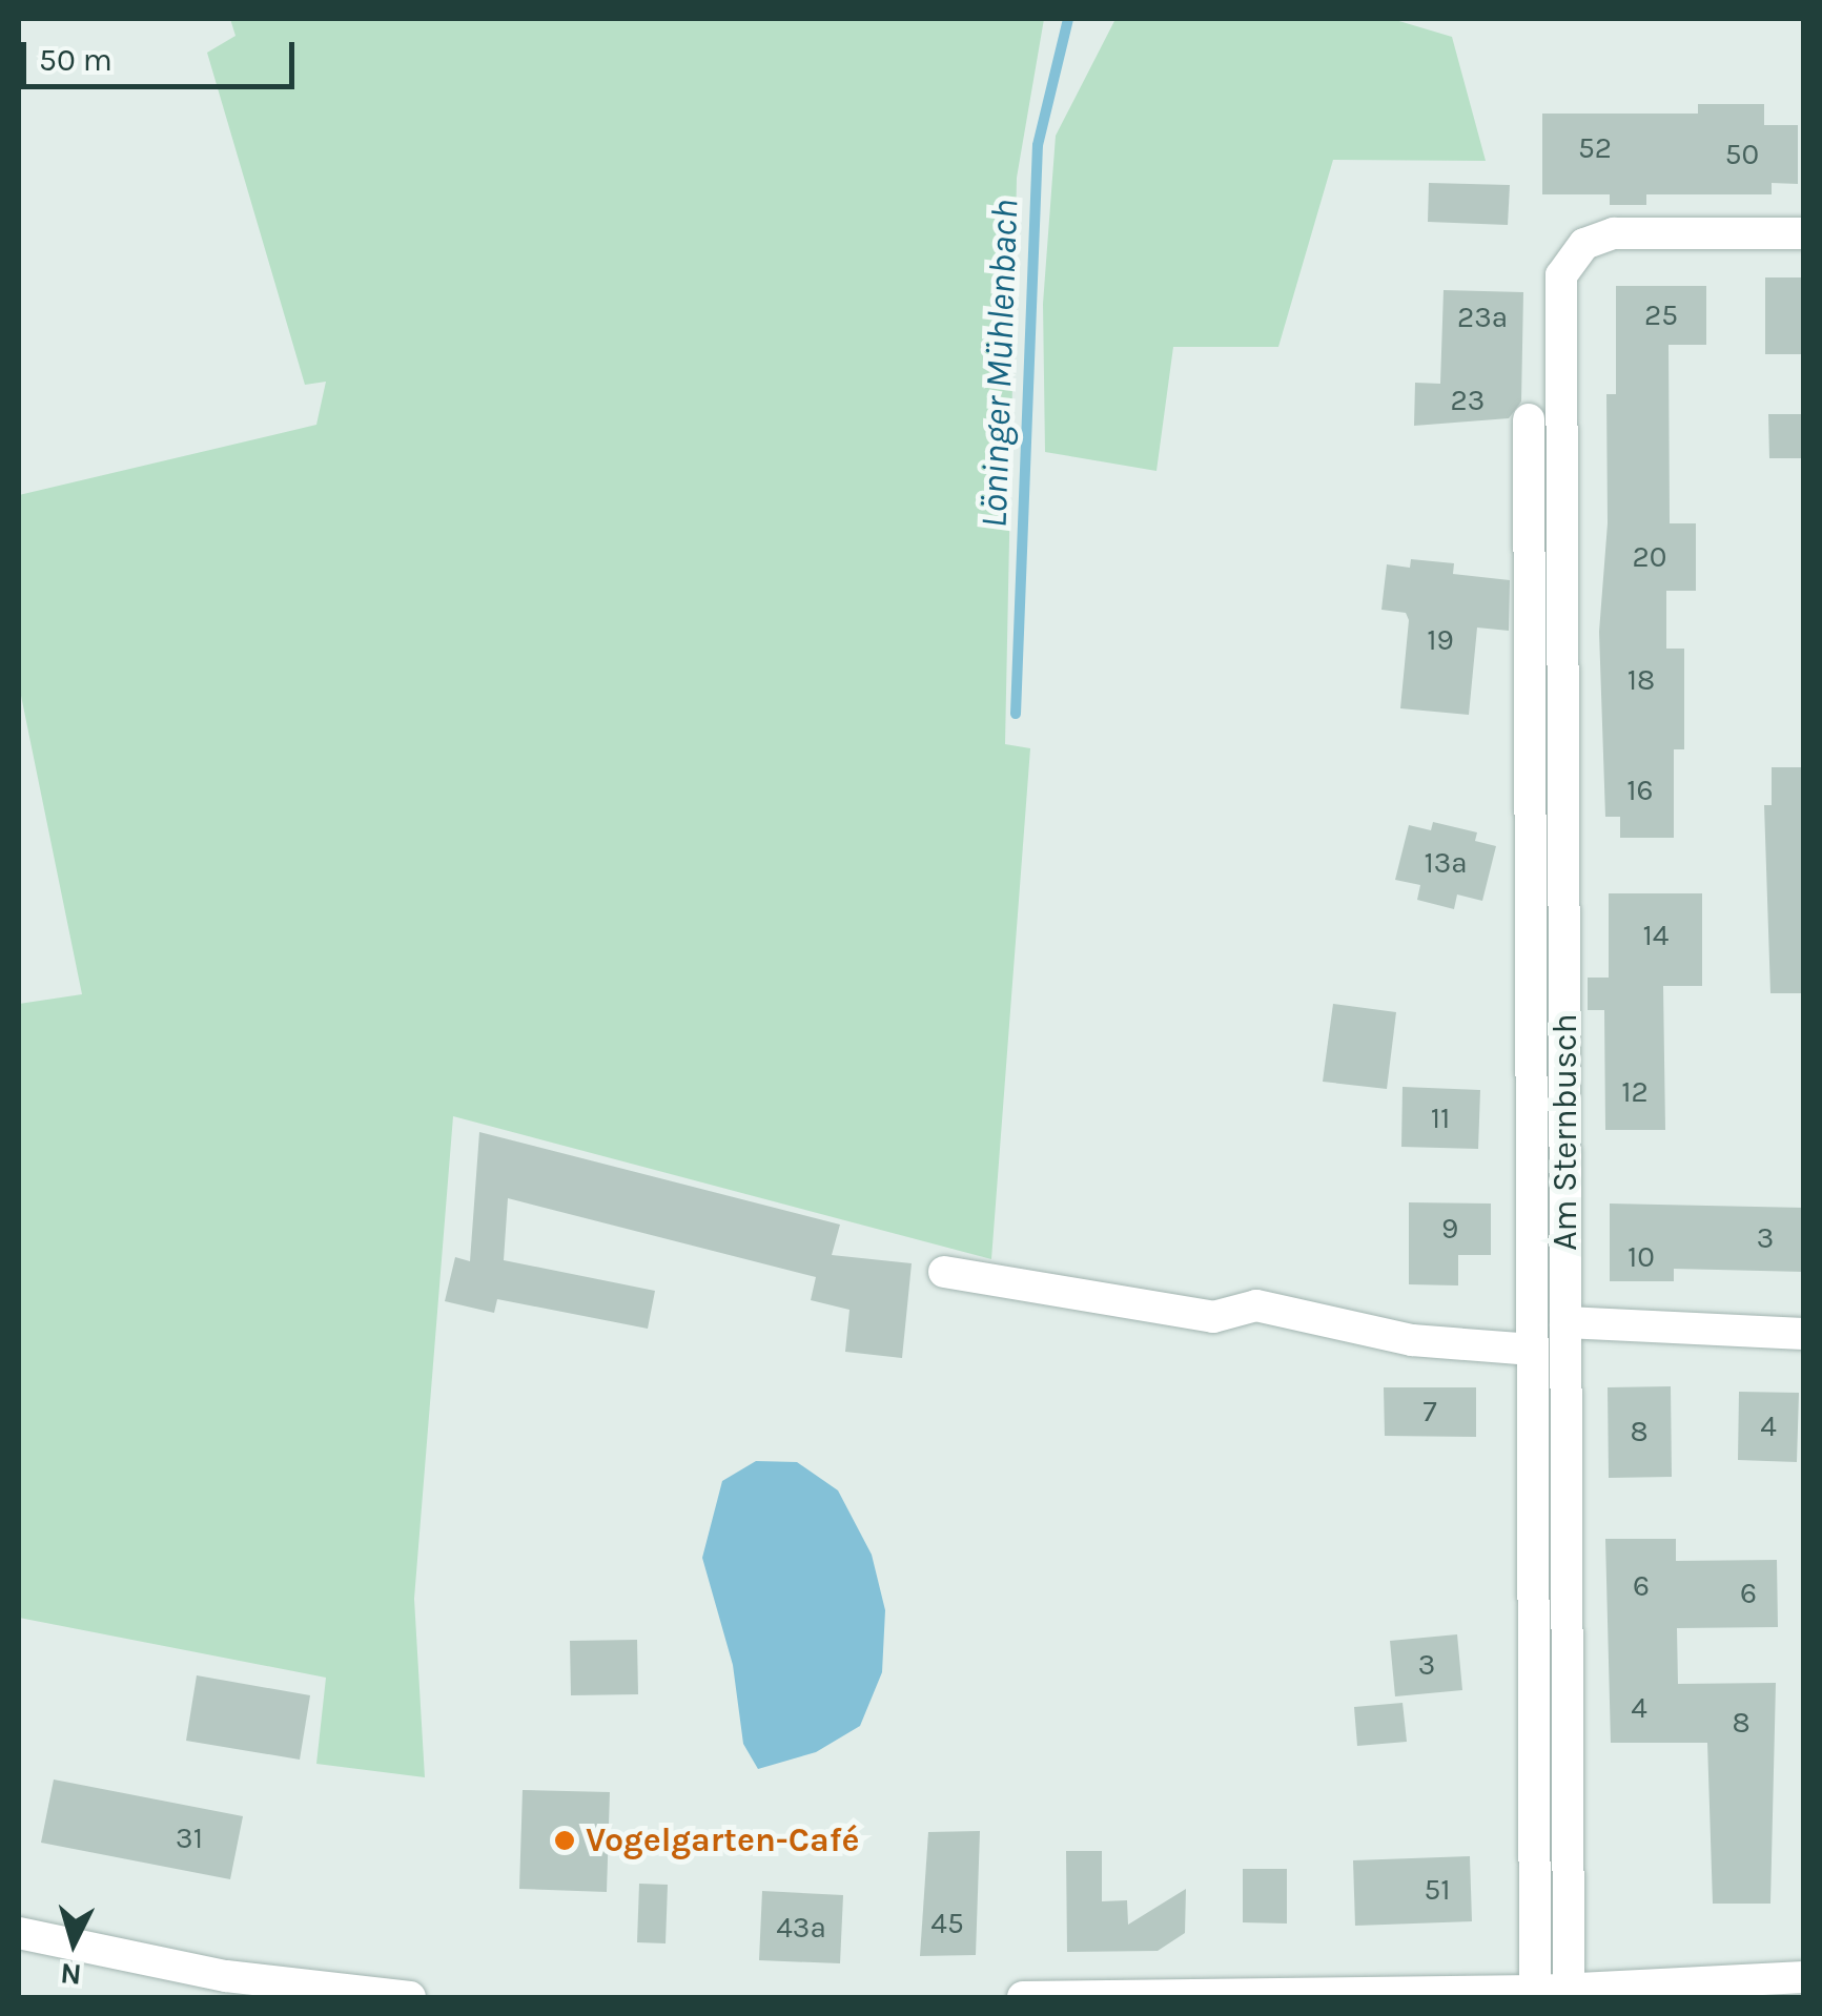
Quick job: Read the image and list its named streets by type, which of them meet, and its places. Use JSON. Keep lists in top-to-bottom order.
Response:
{
  "streets": {
    "street": ["Am Sternbusch"]
  },
  "water": ["Löninger Mühlenbach"],
  "places": ["Vogelgarten-Café"],
  "house_numbers": [
    "52",
    "50",
    "25",
    "23a",
    "23",
    "20",
    "19",
    "18",
    "16",
    "13a",
    "14",
    "12",
    "11",
    "9",
    "3",
    "10",
    "7",
    "4",
    "8",
    "6",
    "6",
    "3",
    "4",
    "8",
    "31",
    "51",
    "45",
    "43a"
  ],
  "scale_bar": "50 m",
  "north": "bottom"
}
